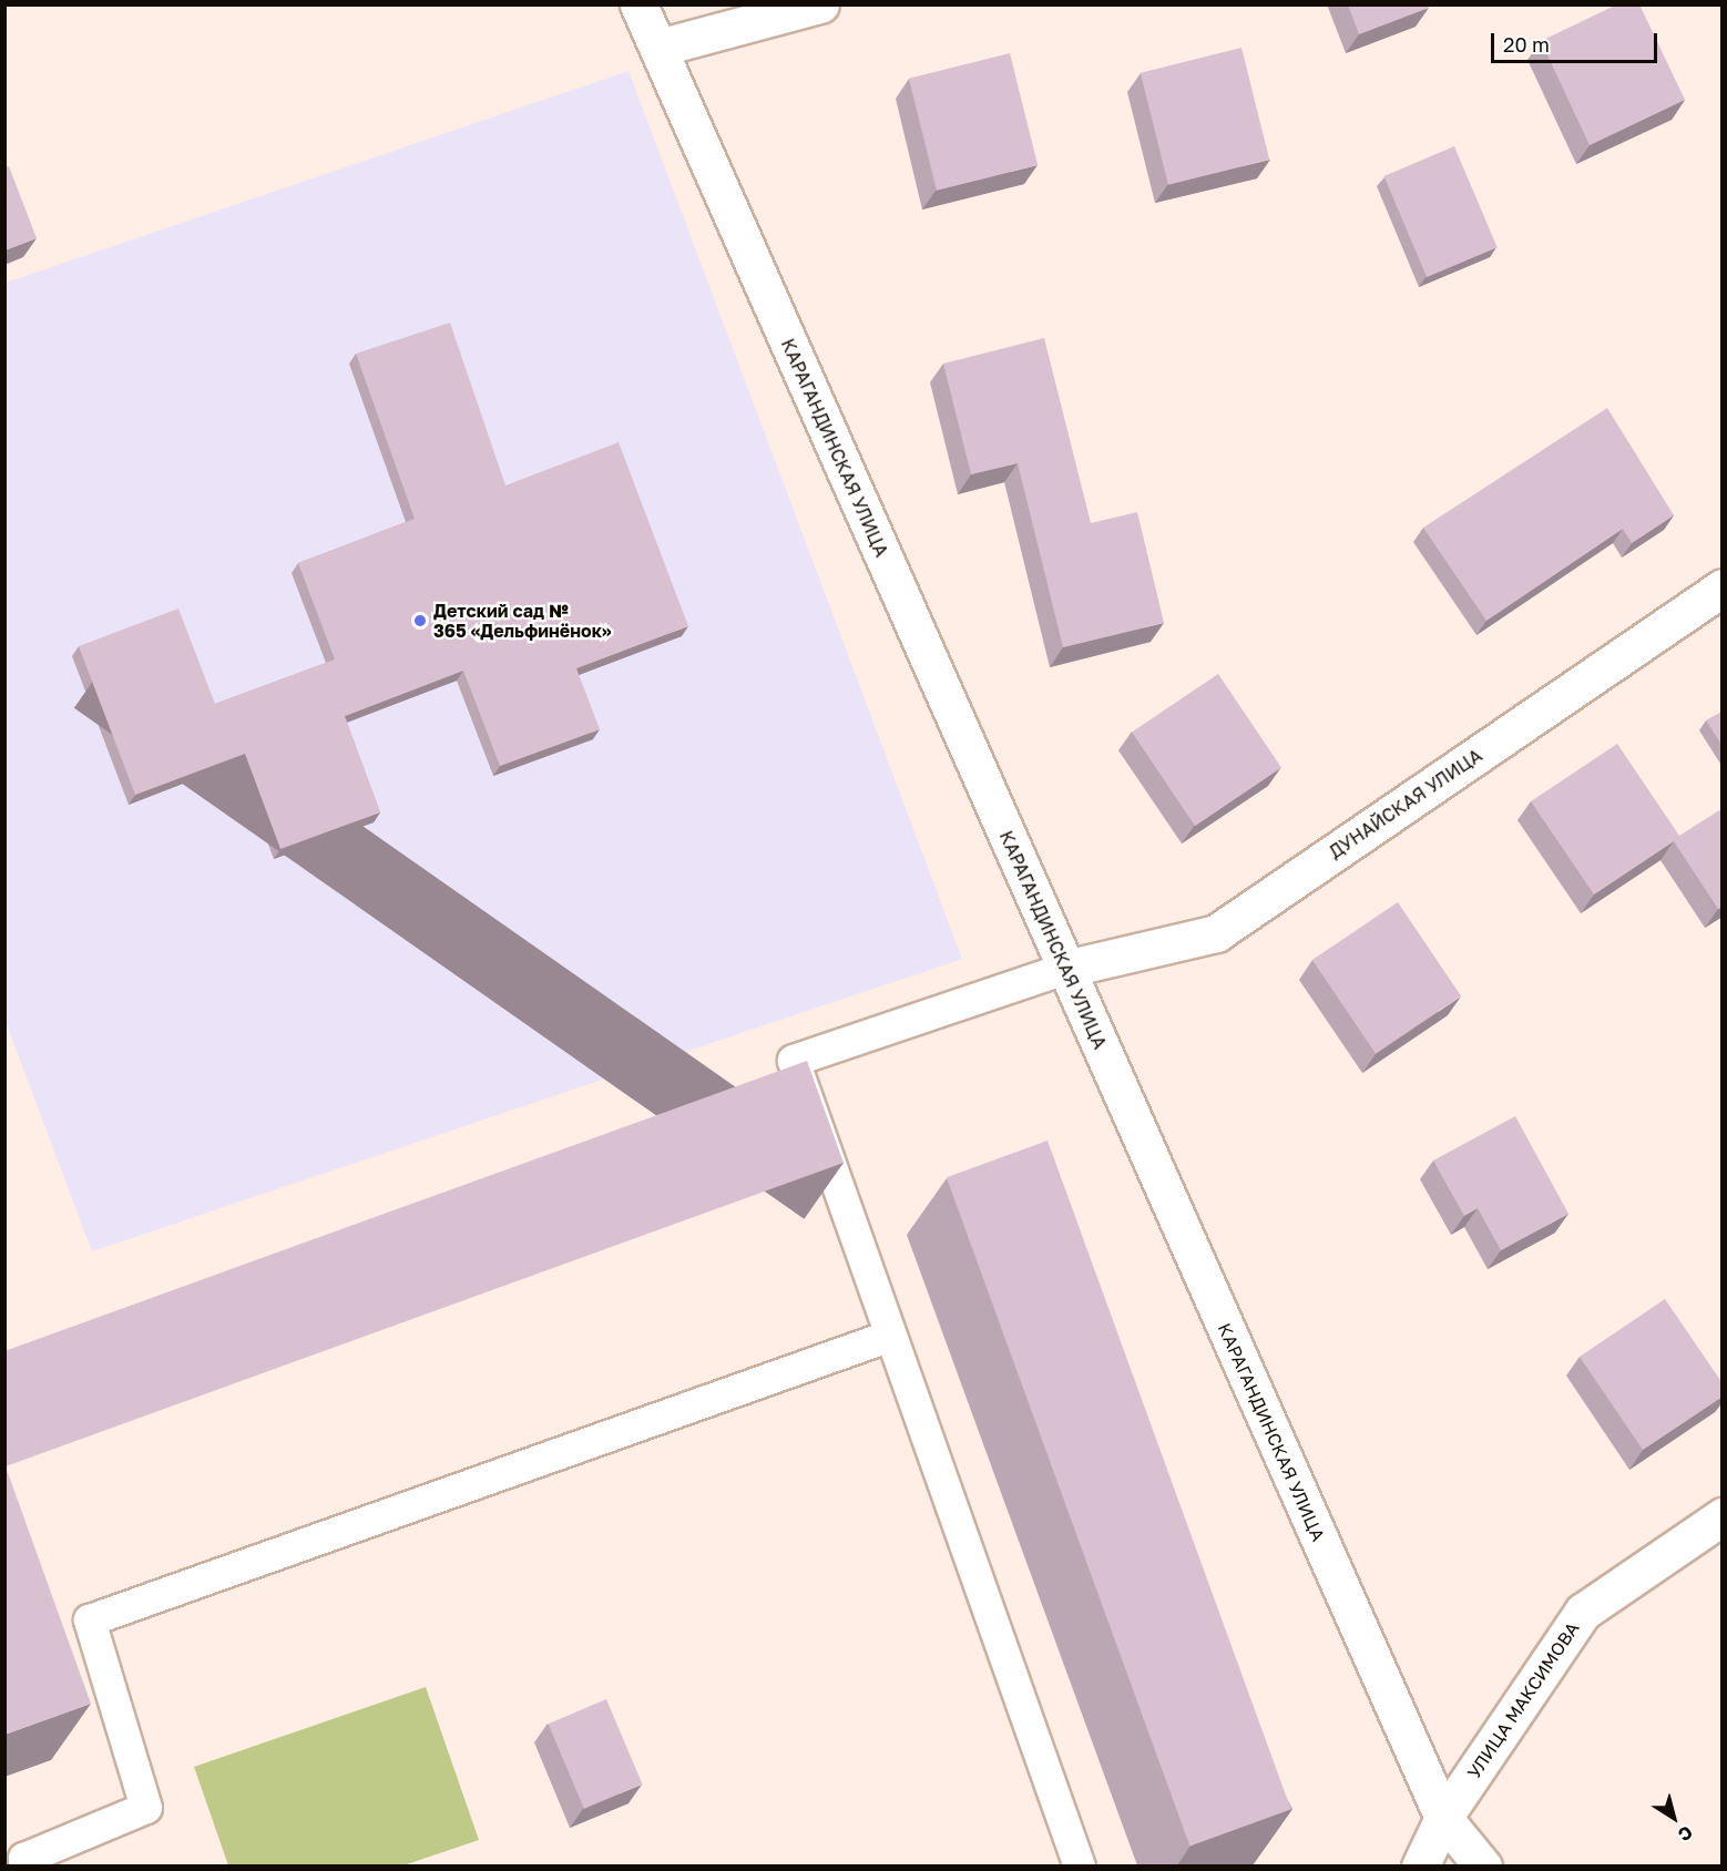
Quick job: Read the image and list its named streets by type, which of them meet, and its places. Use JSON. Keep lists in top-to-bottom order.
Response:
{
  "streets": {
    "street": ["КАРАГАНДИНСКАЯ УЛИЦА", "ДУНАЙСКАЯ УЛИЦА", "УЛИЦА МАКСИМОВА"]
  },
  "crossings": [
    ["КАРАГАНДИНСКАЯ УЛИЦА", "ДУНАЙСКАЯ УЛИЦА"],
    ["КАРАГАНДИНСКАЯ УЛИЦА", "УЛИЦА МАКСИМОВА"]
  ],
  "places": ["Детский сад № 365 «Дельфинёнок»"],
  "scale_bar": "20 m",
  "north": "bottom right"
}
